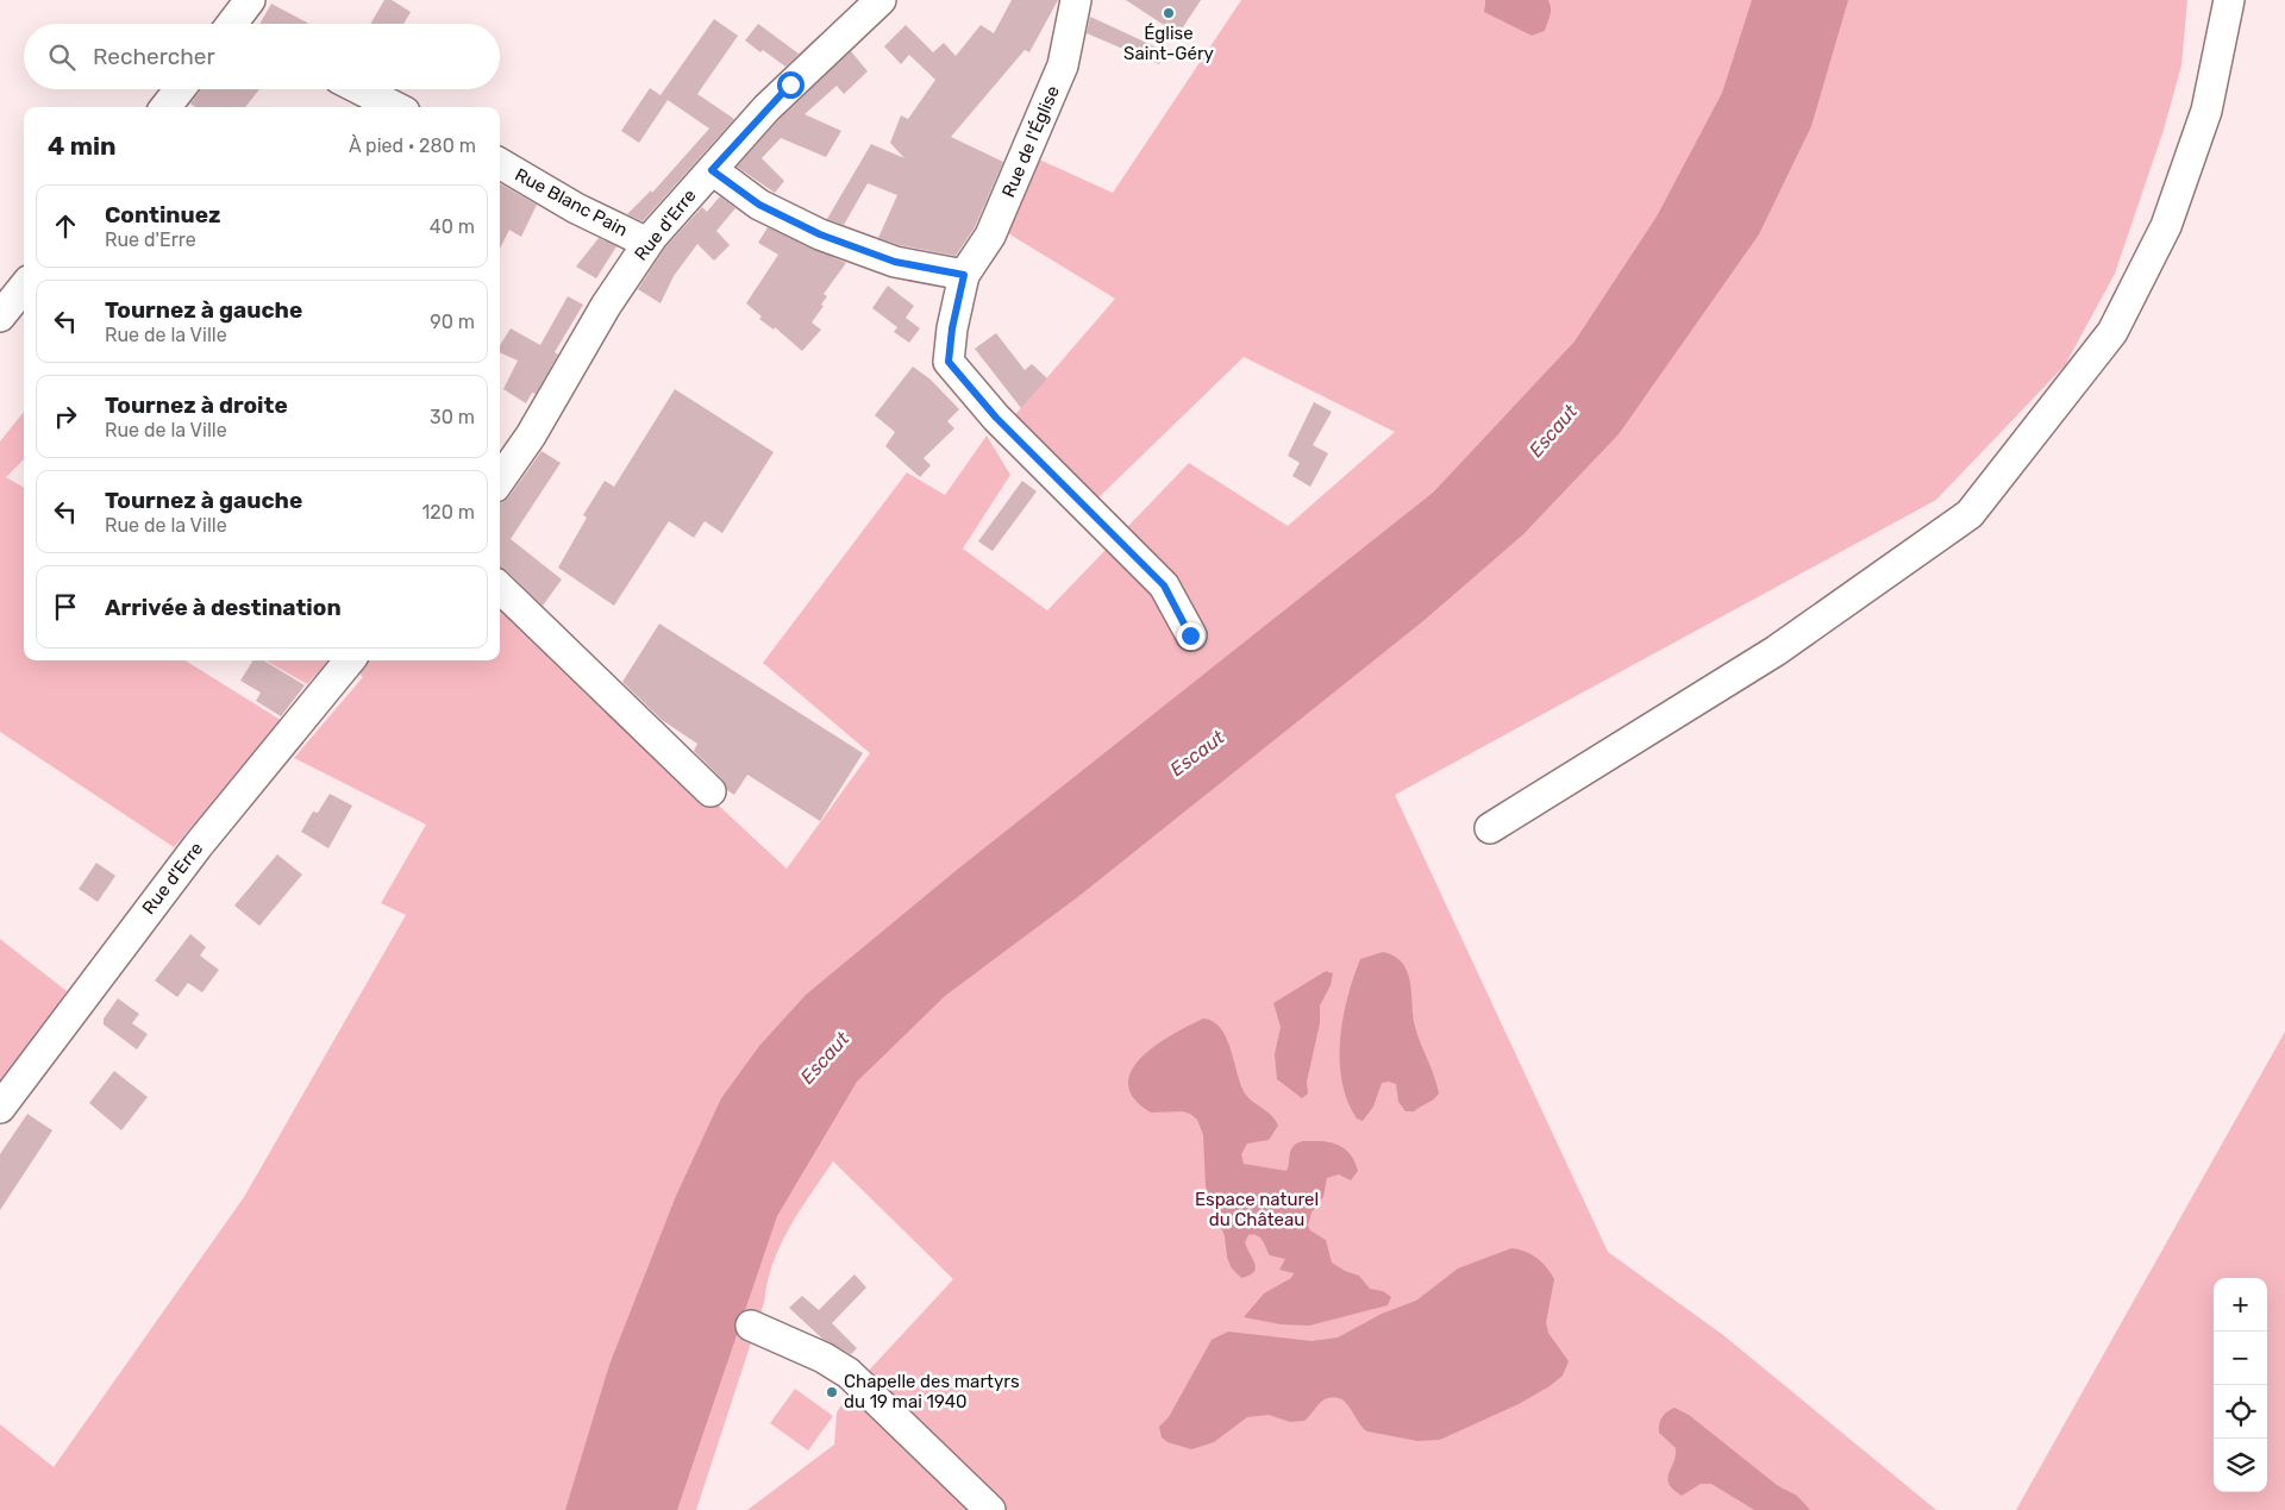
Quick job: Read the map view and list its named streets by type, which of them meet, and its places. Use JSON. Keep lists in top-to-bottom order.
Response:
{
  "streets": {
    "street": ["Rue de l'Église", "Rue Blanc Pain", "Rue d'Erre"]
  },
  "crossings": [
    ["Rue Blanc Pain", "Rue d'Erre"]
  ],
  "water": ["Escaut"],
  "parks": ["Espace naturel du Château"],
  "places": ["Église Saint-Géry", "Chapelle des martyrs du 19 mai 1940"],
  "page": {
    "search": "Rechercher",
    "heading": ["4 min", "À pied · 280 m"],
    "list": [
      ["Continuez", "Rue d'Erre", "40 m"],
      ["Tournez à gauche", "Rue de la Ville", "90 m"],
      ["Tournez à droite", "Rue de la Ville", "30 m"],
      ["Tournez à gauche", "Rue de la Ville", "120 m"],
      "Arrivée à destination"
    ],
    "map_buttons": ["+", "−"]
  }
}
